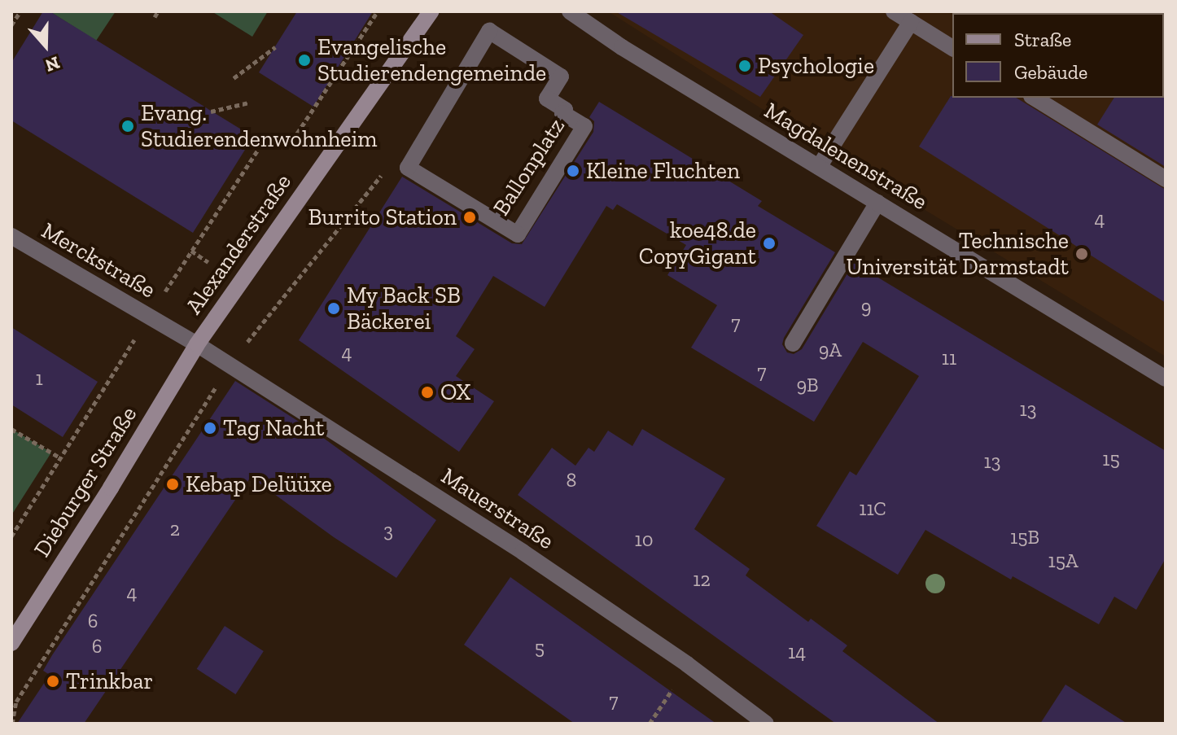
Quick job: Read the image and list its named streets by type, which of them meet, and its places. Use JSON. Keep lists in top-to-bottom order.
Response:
{
  "streets": {
    "main road": ["Alexanderstraße", "Dieburger Straße"],
    "street": [
      "Magdalenenstraße",
      "Ballonplatz",
      "Merckstraße",
      "Mauerstraße"
    ]
  },
  "crossings": [
    ["Alexanderstraße", "Merckstraße"],
    ["Alexanderstraße", "Dieburger Straße"],
    ["Alexanderstraße", "Mauerstraße"],
    ["Merckstraße", "Dieburger Straße"],
    ["Merckstraße", "Mauerstraße"],
    ["Dieburger Straße", "Mauerstraße"]
  ],
  "places": [
    "Evangelische Studierendengemeinde",
    "Psychologie",
    "Evang. Studierendenwohnheim",
    "Kleine Fluchten",
    "Burrito Station",
    "koe48.de CopyGigant",
    "Technische Universität Darmstadt",
    "My Back SB Bäckerei",
    "OX",
    "Tag Nacht",
    "Kebap Delüüxe",
    "Trinkbar"
  ],
  "house_numbers": [
    "4",
    "9",
    "7",
    "9A",
    "4",
    "11",
    "7",
    "1",
    "9B",
    "13",
    "15",
    "13",
    "8",
    "11C",
    "2",
    "3",
    "15B",
    "10",
    "15A",
    "12",
    "4",
    "6",
    "6",
    "5",
    "14",
    "7"
  ],
  "legend": ["Straße", "Gebäude"],
  "north": "bottom"
}
